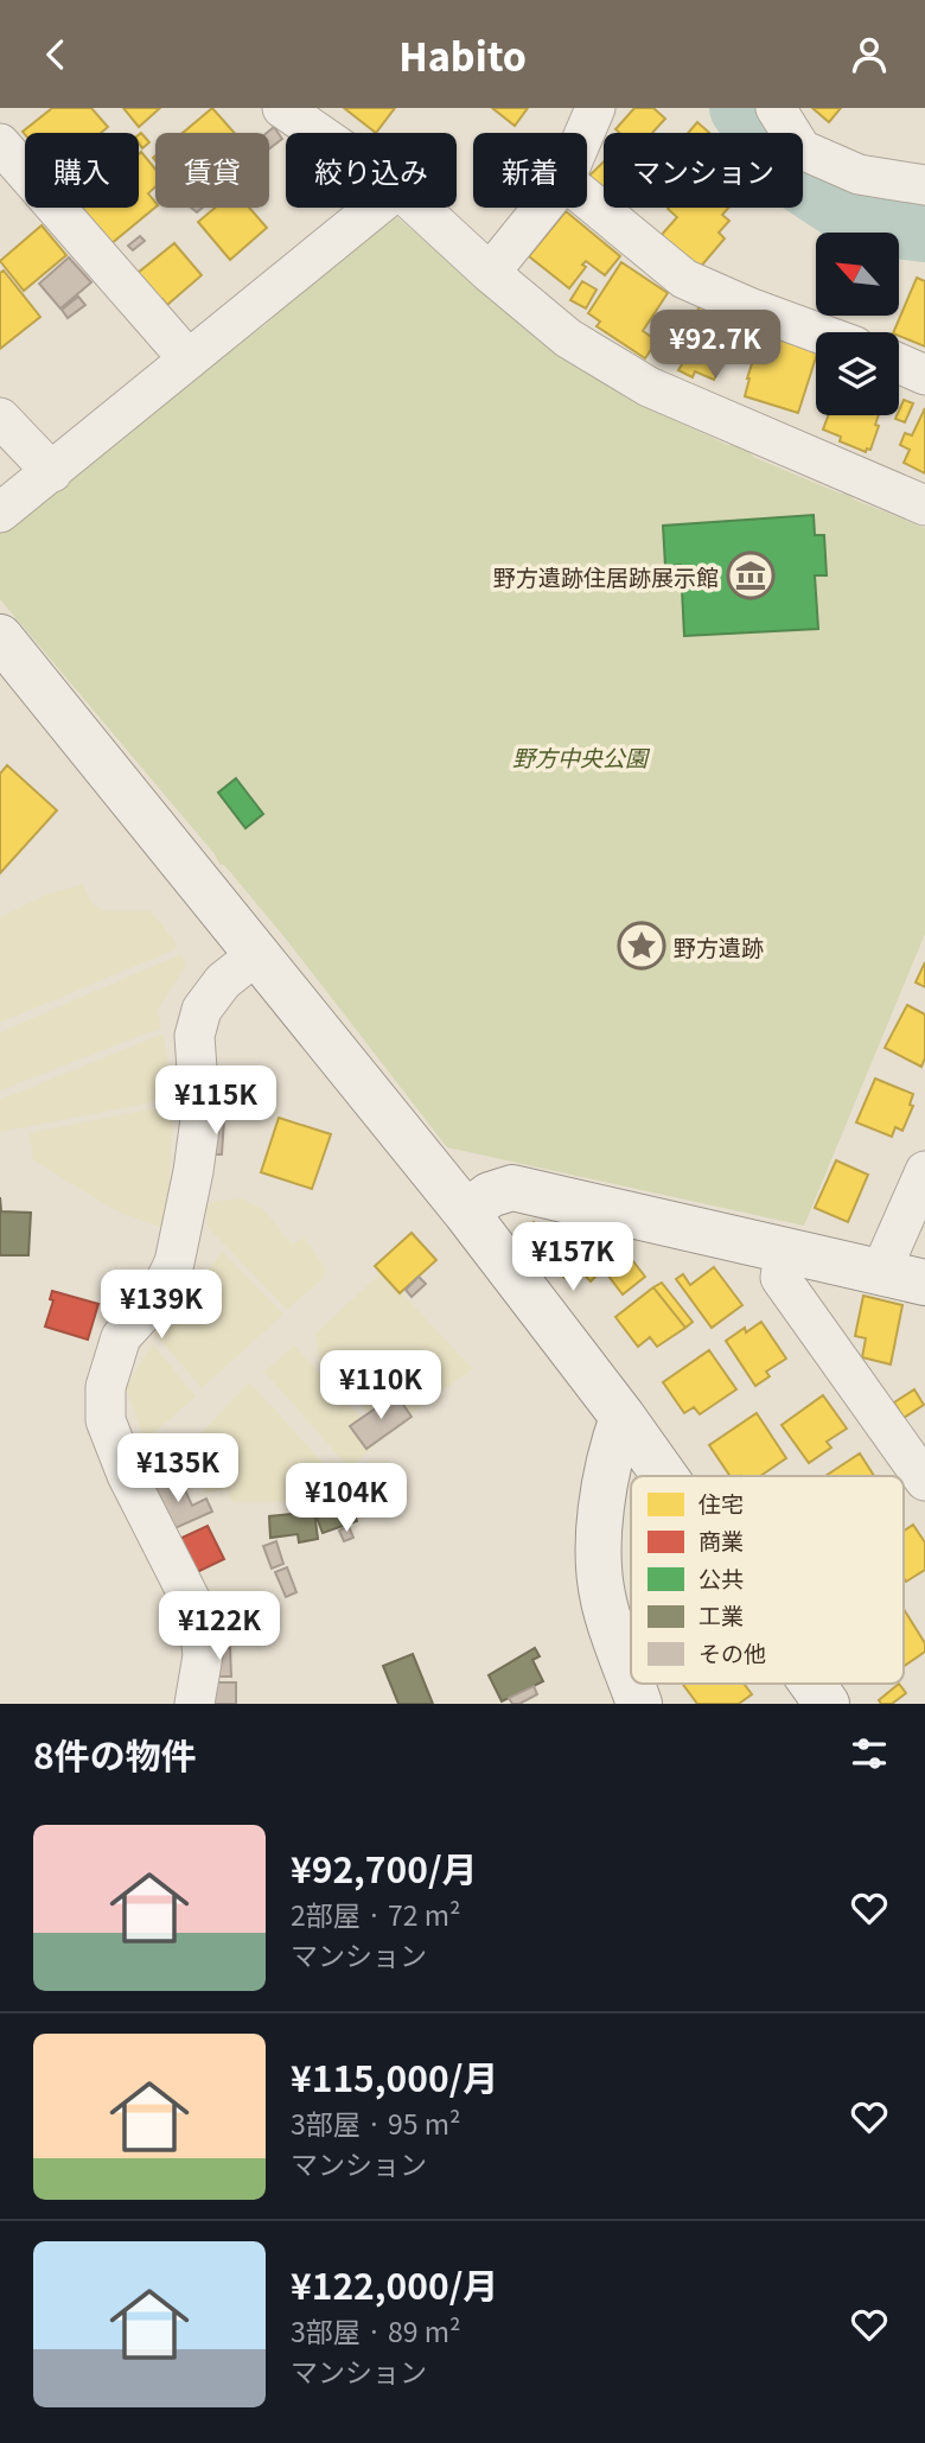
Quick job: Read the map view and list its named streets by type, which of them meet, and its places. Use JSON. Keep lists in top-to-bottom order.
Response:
{
  "parks": ["野方中央公園"],
  "places": {
    "museum": ["野方遺跡住居跡展示館"],
    "place": ["野方遺跡"]
  },
  "legend": [
    "住宅",
    "商業",
    "公共",
    "工業",
    "その他"
  ],
  "north": "top left",
  "page": {
    "header": "Habito",
    "chip": [
      "購入",
      "賃貸",
      "絞り込み",
      "新着",
      "マンション"
    ],
    "price": [
      "¥92.7K",
      "¥115K",
      "¥157K",
      "¥139K",
      "¥110K",
      "¥135K",
      "¥104K",
      "¥122K"
    ],
    "heading": "8件の物件",
    "list": [
      {
        "name": "¥92,700/月",
        "note": "2部屋 · 72 m² · マンション"
      },
      {
        "name": "¥115,000/月",
        "note": "3部屋 · 95 m² · マンション"
      },
      {
        "name": "¥122,000/月",
        "note": "3部屋 · 89 m² · マンション"
      }
    ]
  }
}
